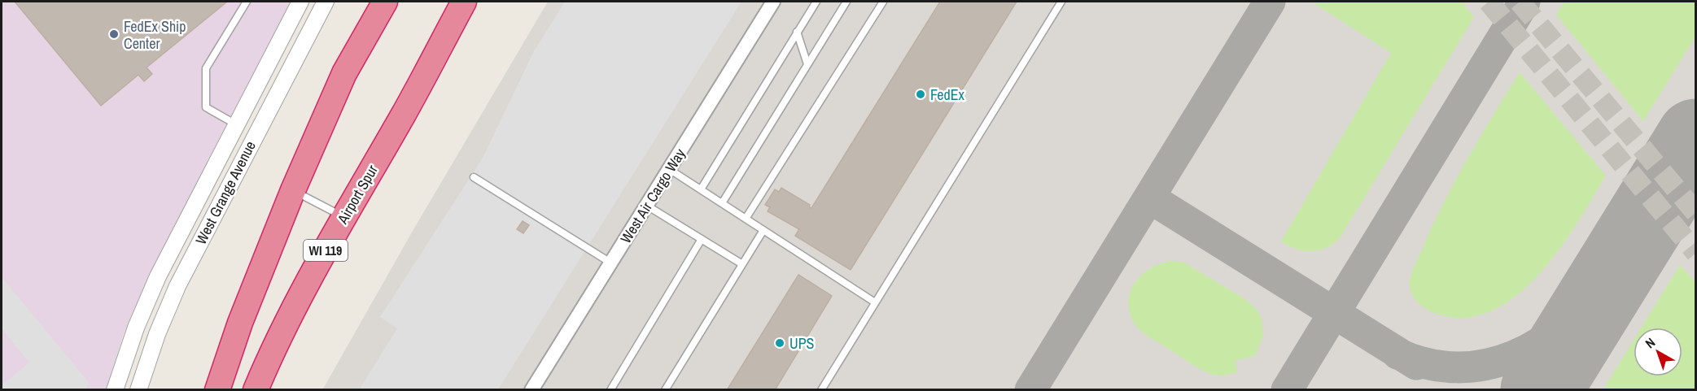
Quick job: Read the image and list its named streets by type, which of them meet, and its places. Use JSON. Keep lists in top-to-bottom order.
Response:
{
  "streets": {
    "highway": ["Airport Spur", "WI 119"],
    "street": ["West Grange Avenue", "West Air Cargo Way"]
  },
  "places": ["FedEx Ship Center", "FedEx", "UPS"],
  "north": "top left"
}
